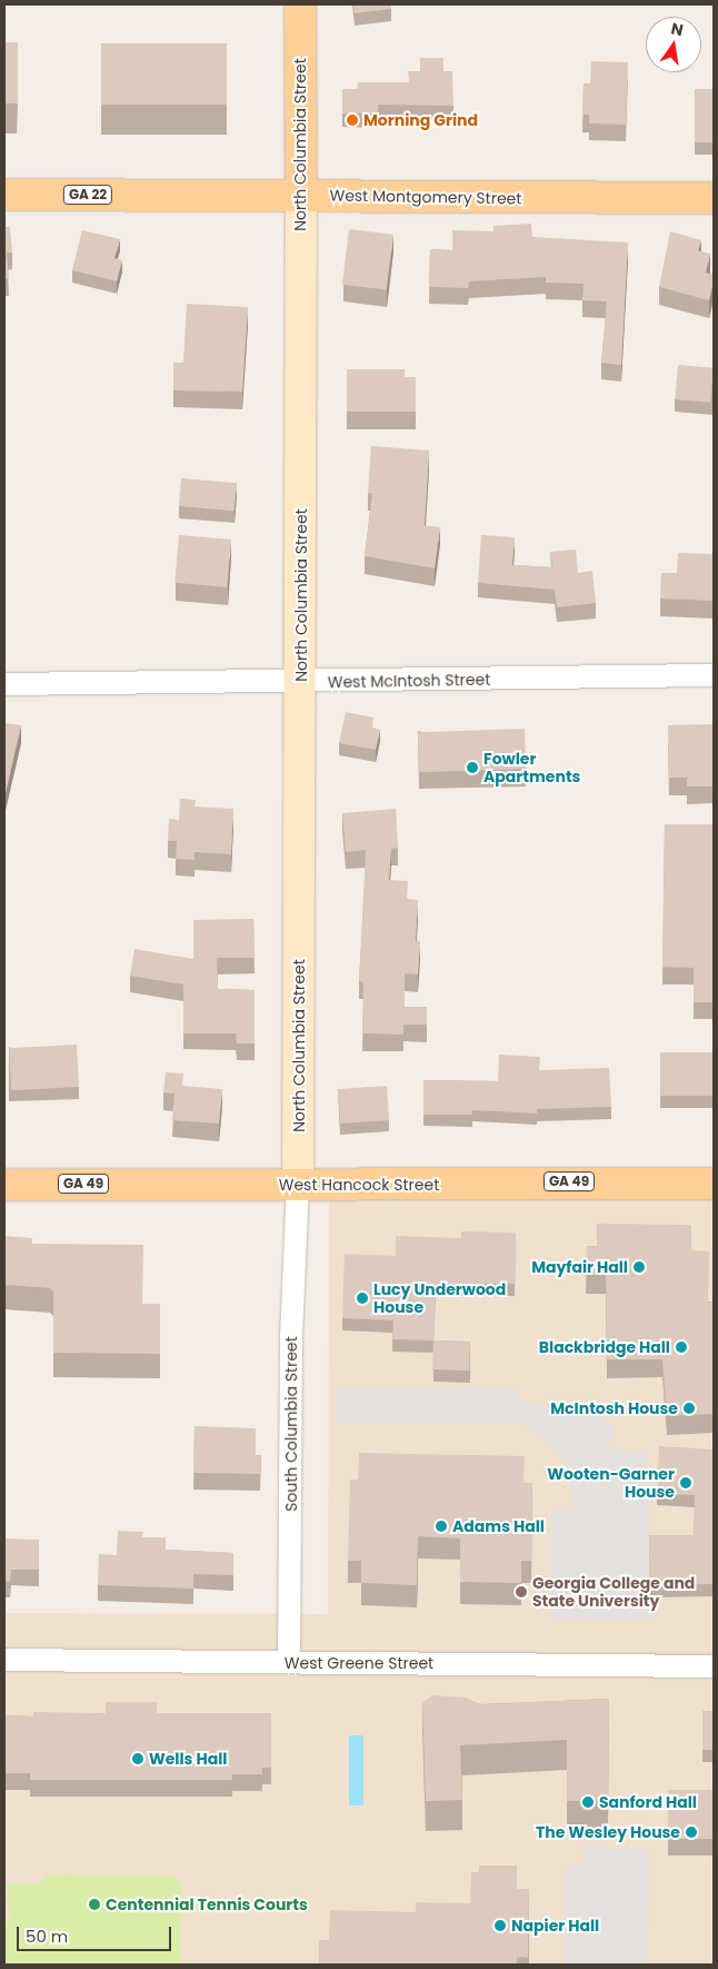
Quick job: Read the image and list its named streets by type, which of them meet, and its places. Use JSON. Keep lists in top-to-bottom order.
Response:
{
  "streets": {
    "main road": [
      "North Columbia Street",
      "GA 22",
      "West Montgomery Street",
      "GA 49",
      "West Hancock Street"
    ],
    "street": ["West McIntosh Street", "South Columbia Street", "West Greene Street"]
  },
  "crossings": [
    ["North Columbia Street", "West Montgomery Street"],
    ["North Columbia Street", "West McIntosh Street"],
    ["North Columbia Street", "West Hancock Street"],
    ["North Columbia Street", "South Columbia Street"],
    ["West Hancock Street", "South Columbia Street"],
    ["South Columbia Street", "West Greene Street"]
  ],
  "places": [
    "Morning Grind",
    "Fowler Apartments",
    "Mayfair Hall",
    "Lucy Underwood House",
    "Blackbridge Hall",
    "McIntosh House",
    "Wooten-Garner House",
    "Adams Hall",
    "Georgia College and State University",
    "Wells Hall",
    "Sanford Hall",
    "The Wesley House",
    "Centennial Tennis Courts",
    "Napier Hall"
  ],
  "scale_bar": "50 m",
  "north": "top"
}
